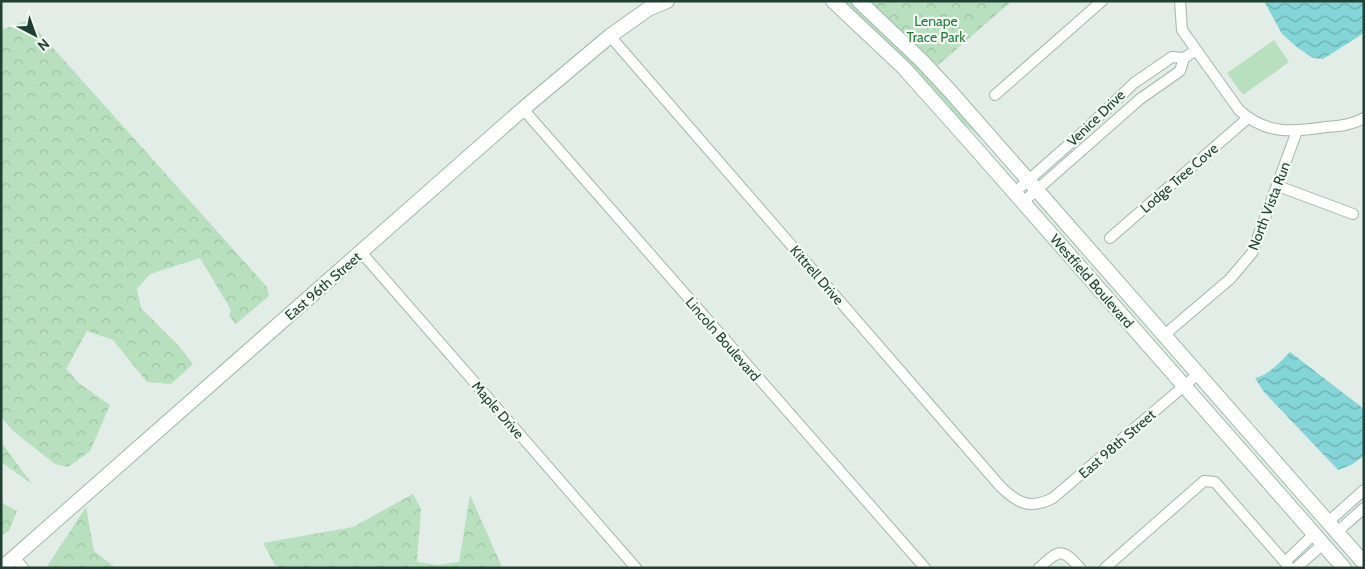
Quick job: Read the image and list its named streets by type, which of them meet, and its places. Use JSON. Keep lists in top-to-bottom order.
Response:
{
  "streets": {
    "main road": ["Westfield Boulevard", "East 96th Street"],
    "street": [
      "Venice Drive",
      "Lodge Tree Cove",
      "North Vista Run",
      "Kittrell Drive",
      "Lincoln Boulevard",
      "Maple Drive",
      "East 98th Street"
    ]
  },
  "crossings": [
    ["Venice Drive", "Westfield Boulevard"],
    ["North Vista Run", "Westfield Boulevard"],
    ["Kittrell Drive", "East 96th Street"],
    ["Kittrell Drive", "East 98th Street"],
    ["Westfield Boulevard", "East 98th Street"],
    ["East 96th Street", "Lincoln Boulevard"],
    ["East 96th Street", "Maple Drive"]
  ],
  "parks": ["Lenape Trace Park"],
  "north": "bottom right"
}
